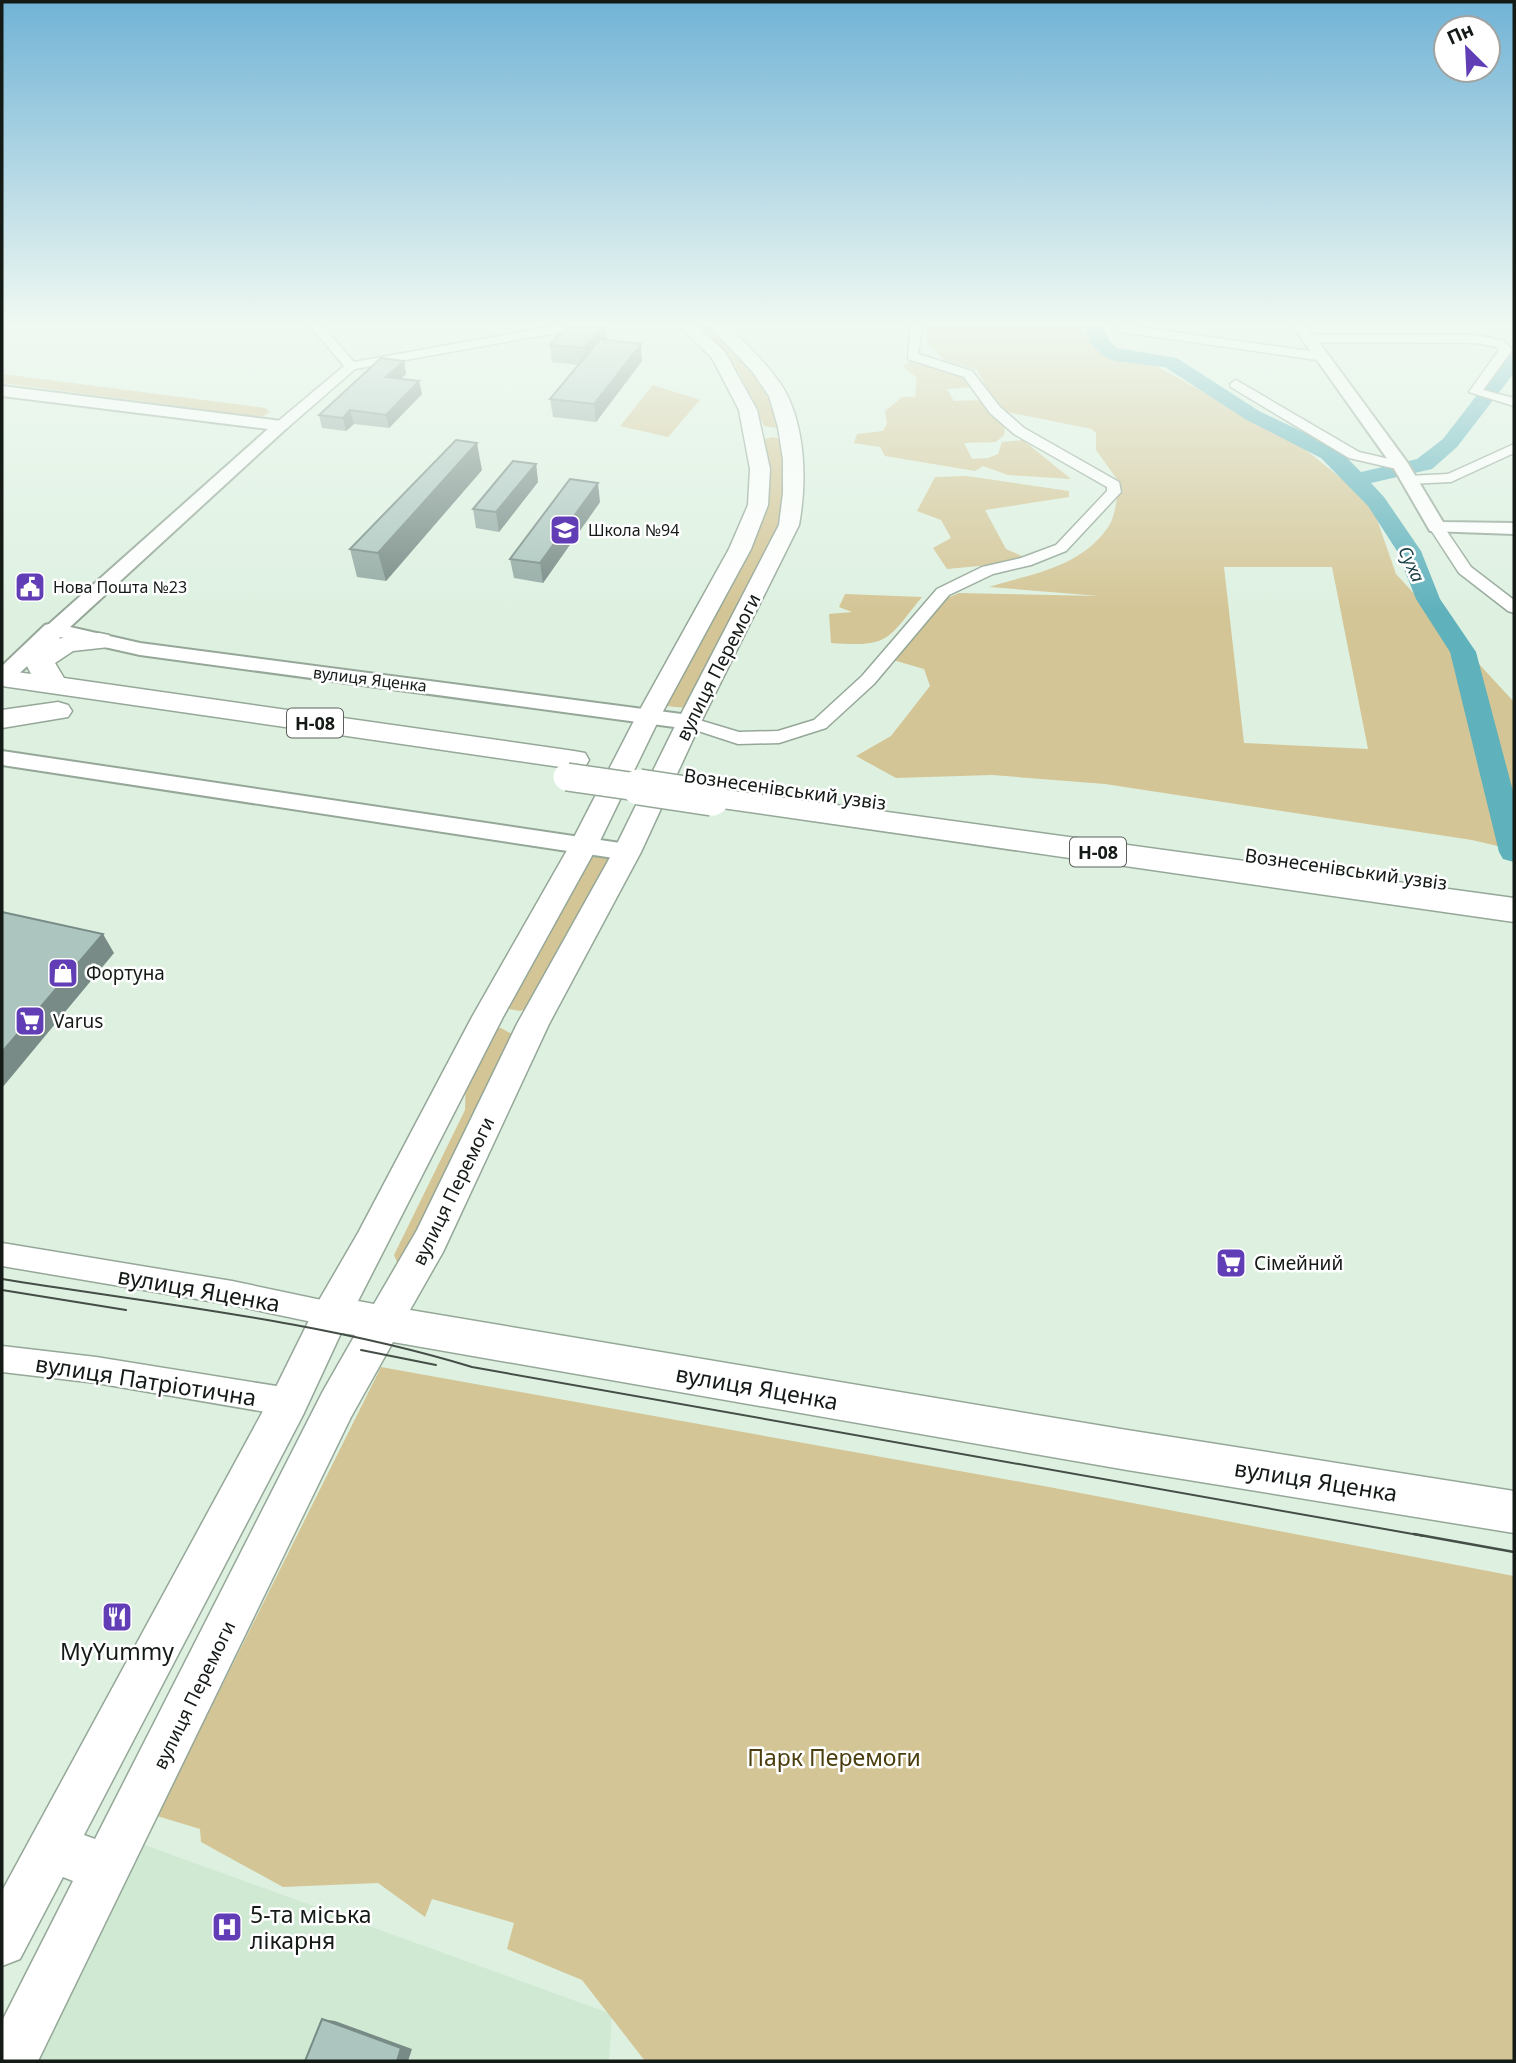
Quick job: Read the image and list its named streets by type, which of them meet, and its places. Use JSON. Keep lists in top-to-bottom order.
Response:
{
  "streets": {
    "main road": [
      "вулиця Перемоги",
      "вулиця Яценка",
      "Н-08",
      "Вознесенівський узвіз"
    ],
    "street": ["вулиця Патріотична"]
  },
  "crossings": [
    ["вулиця Перемоги", "вулиця Яценка"],
    ["вулиця Перемоги", "вулиця Патріотична"],
    ["Н-08", "Вознесенівський узвіз"]
  ],
  "water": ["Суха"],
  "parks": ["Парк Перемоги"],
  "places": {
    "school or university": ["Школа №94"],
    "public building": ["Нова Пошта №23"],
    "shop": ["Фортуна"],
    "supermarket": ["Varus", "Сімейний"],
    "restaurant": ["MyYummy"],
    "hospital": ["5-та міська лікарня"]
  },
  "north": "top left"
}
